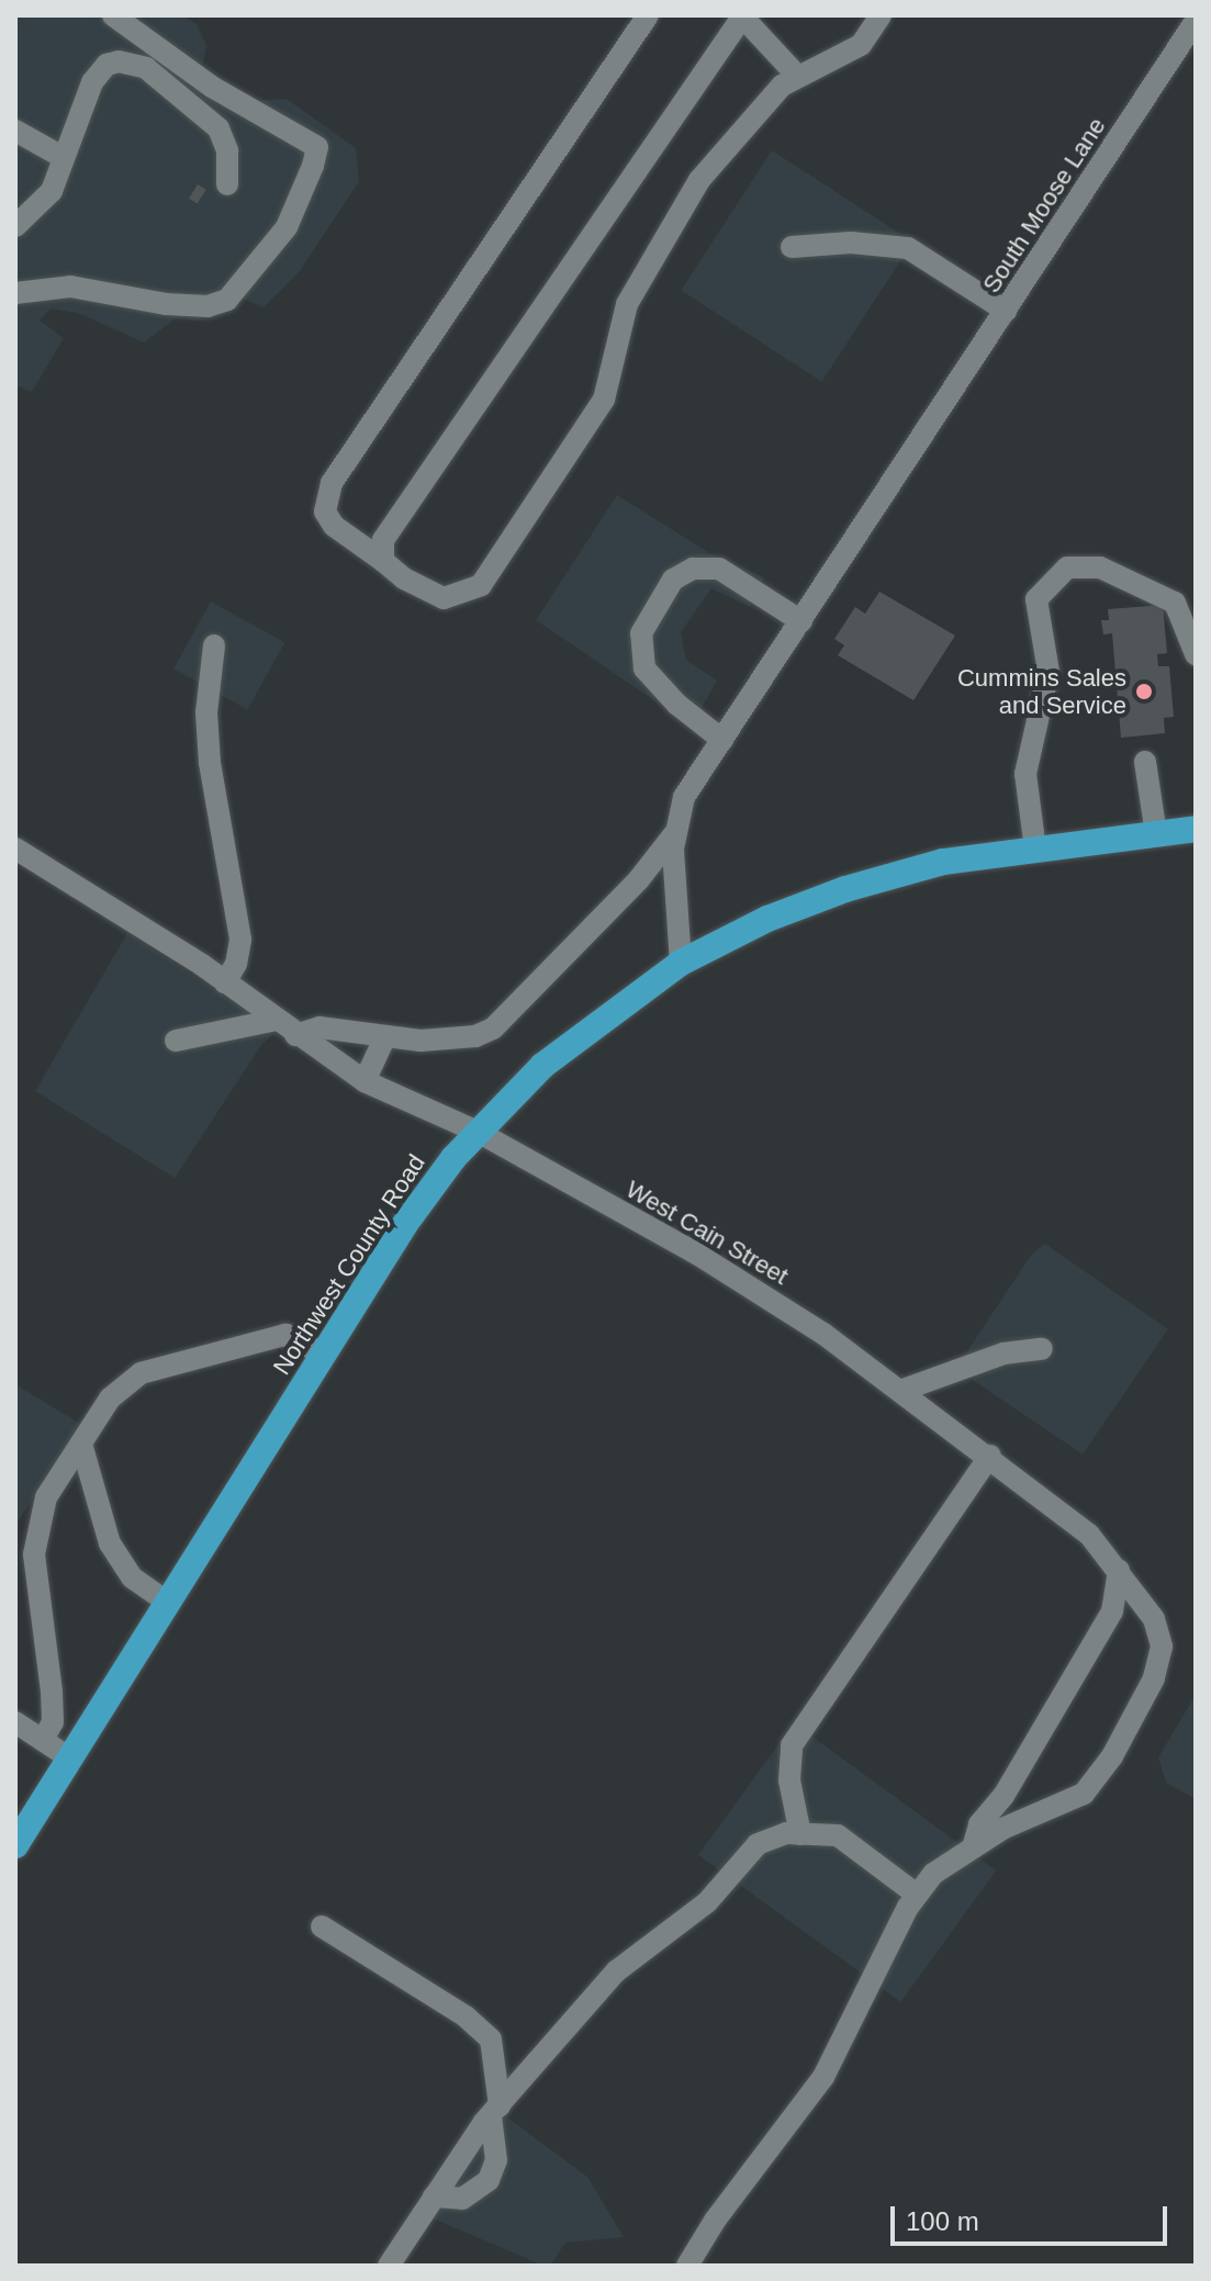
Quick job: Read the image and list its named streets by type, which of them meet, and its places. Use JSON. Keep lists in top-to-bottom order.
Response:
{
  "streets": {
    "highway": ["Northwest County Road"],
    "street": ["South Moose Lane", "West Cain Street"]
  },
  "crossings": [
    ["West Cain Street", "Northwest County Road"]
  ],
  "places": ["Cummins Sales and Service"],
  "scale_bar": "100 m"
}
